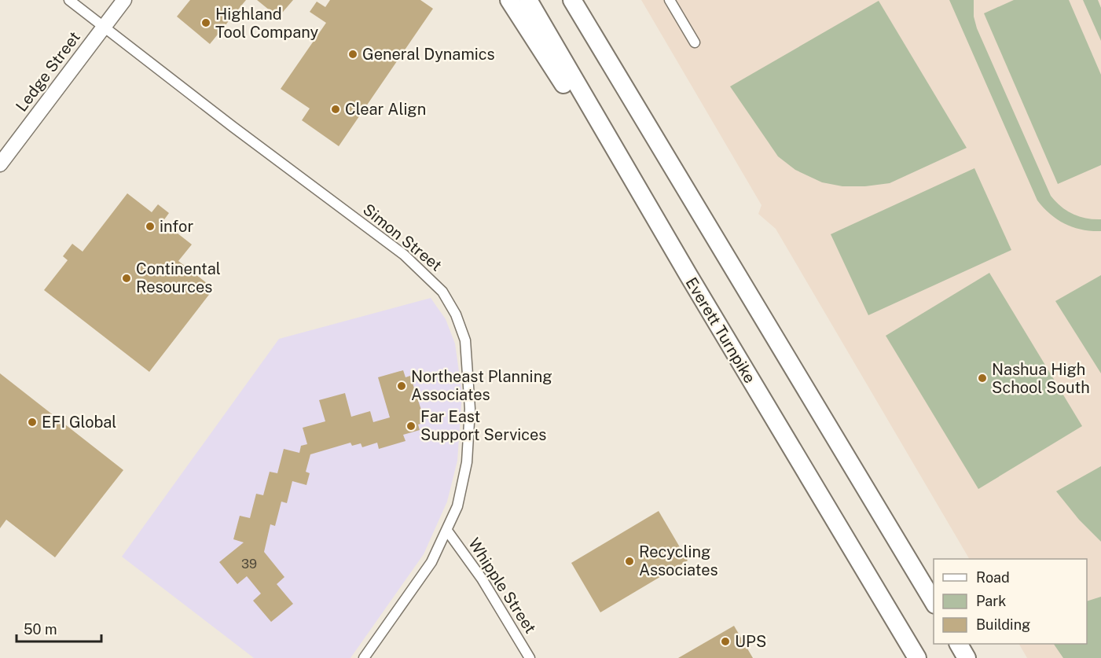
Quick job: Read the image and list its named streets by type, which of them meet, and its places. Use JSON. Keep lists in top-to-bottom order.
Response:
{
  "streets": {
    "highway": ["Everett Turnpike"],
    "street": ["Ledge Street", "Simon Street", "Whipple Street"]
  },
  "crossings": [
    ["Ledge Street", "Simon Street"],
    ["Simon Street", "Whipple Street"]
  ],
  "places": [
    "Highland Tool Company",
    "General Dynamics",
    "Clear Align",
    "infor",
    "Continental Resources",
    "Nashua High School South",
    "Northeast Planning Associates",
    "EFI Global",
    "Far East Support Services",
    "Recycling Associates",
    "UPS"
  ],
  "house_numbers": ["39"],
  "legend": ["Road", "Park", "Building"],
  "scale_bar": "50 m"
}
